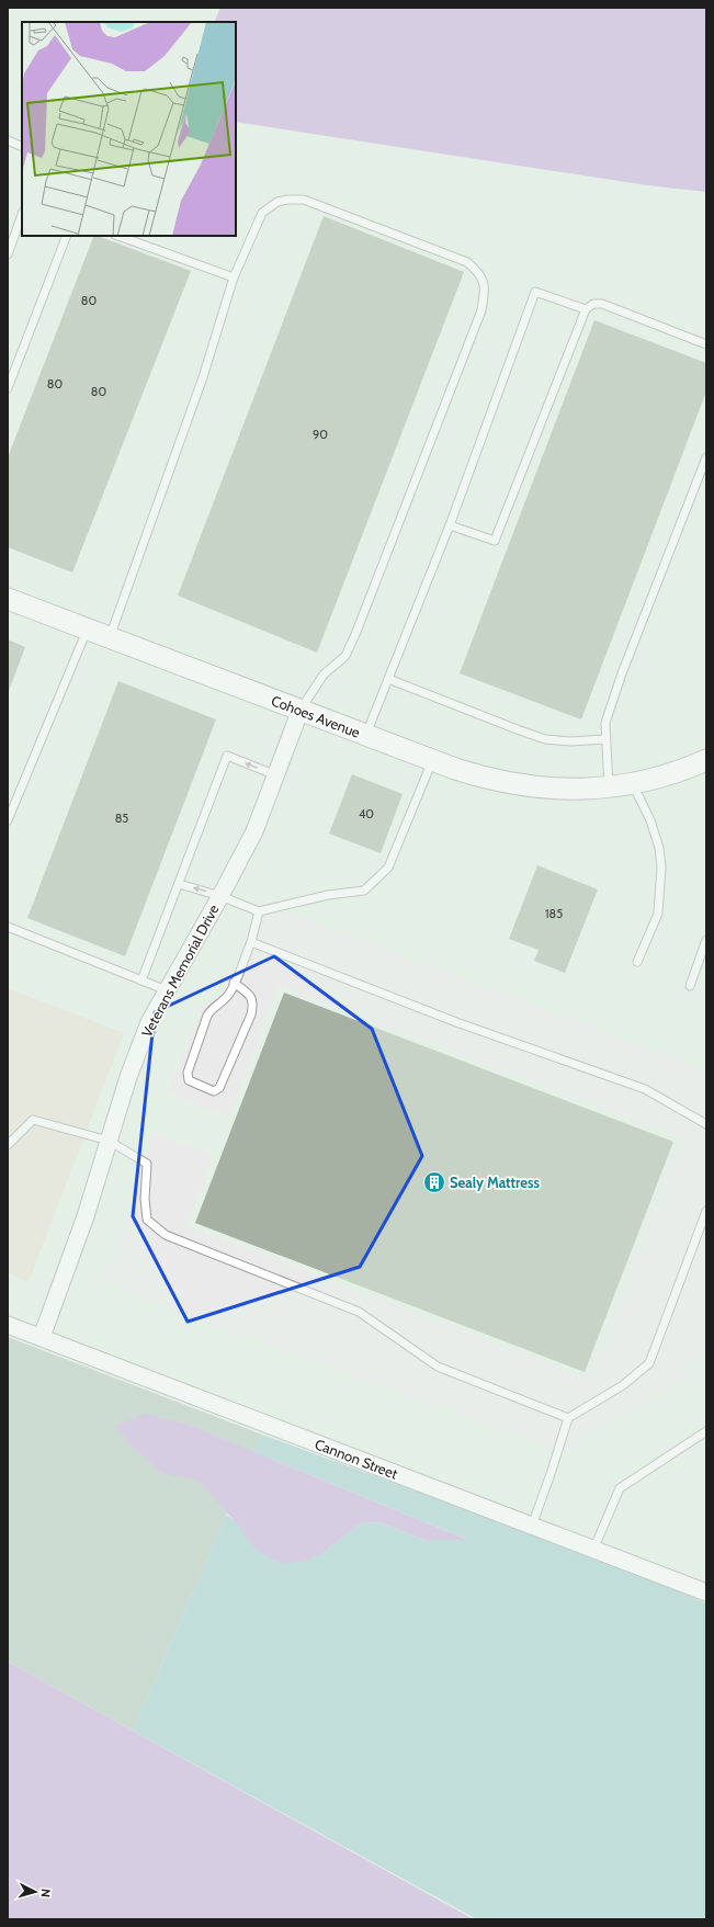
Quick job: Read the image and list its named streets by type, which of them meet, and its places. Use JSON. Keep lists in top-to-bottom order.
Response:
{
  "streets": {
    "street": ["Cohoes Avenue", "Veterans Memorial Drive", "Cannon Street"]
  },
  "crossings": [
    ["Cohoes Avenue", "Veterans Memorial Drive"],
    ["Veterans Memorial Drive", "Cannon Street"]
  ],
  "places": {
    "building": ["Sealy Mattress"]
  },
  "house_numbers": [
    "80",
    "80",
    "80",
    "90",
    "40",
    "85",
    "185"
  ],
  "north": "right"
}
